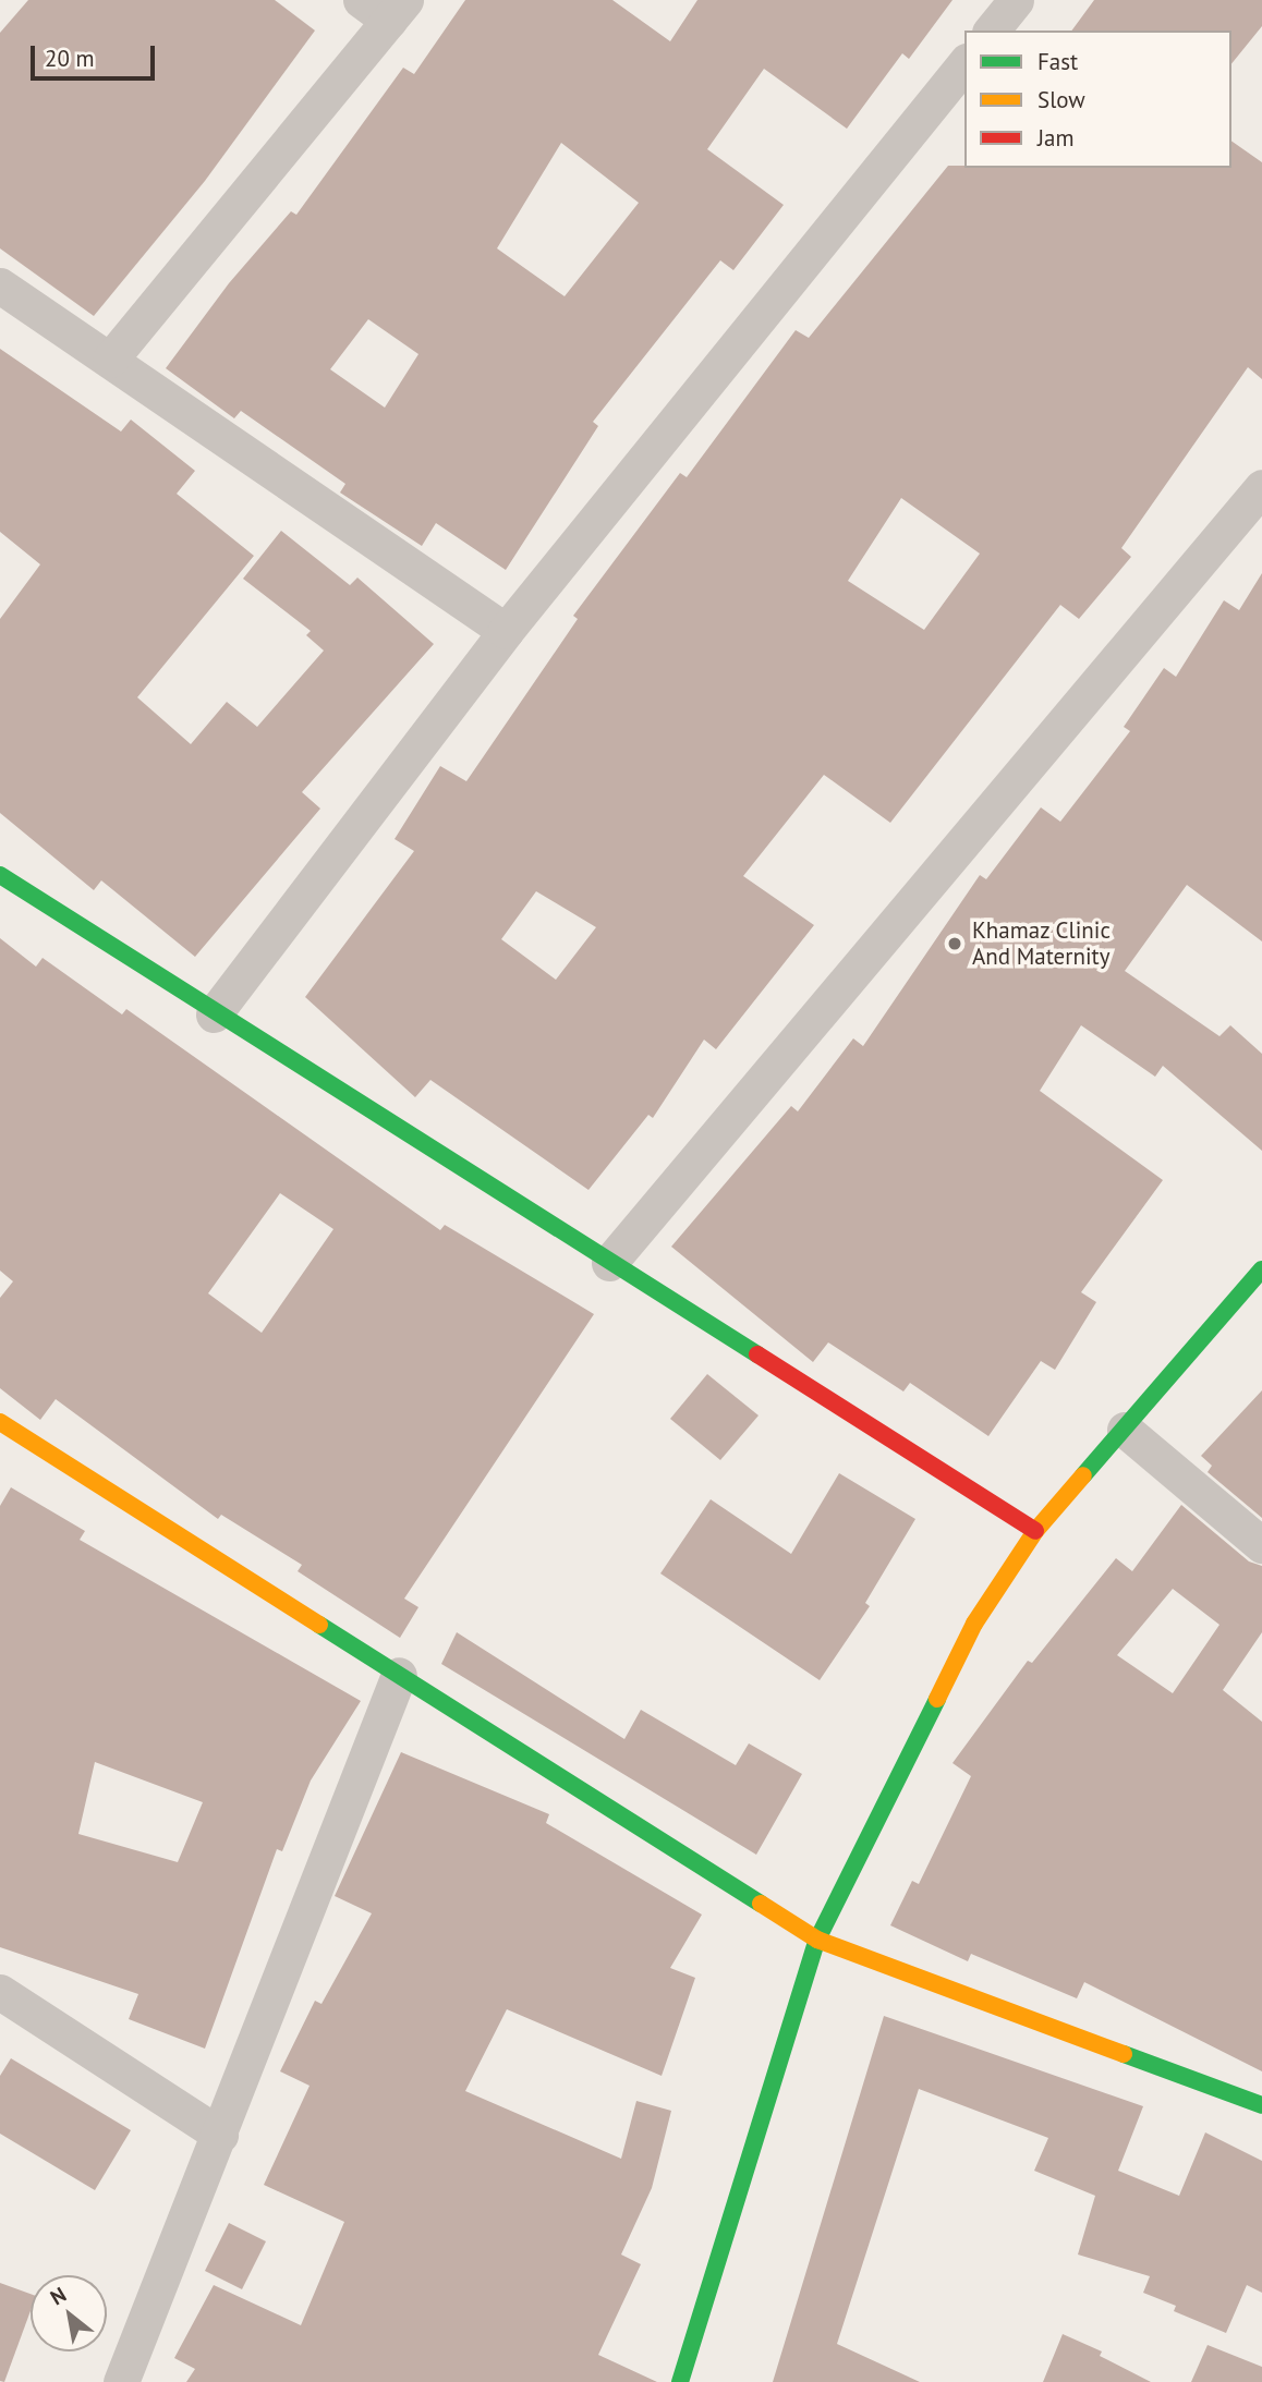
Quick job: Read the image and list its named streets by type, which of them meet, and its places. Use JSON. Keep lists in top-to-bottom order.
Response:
{
  "places": ["Khamaz Clinic And Maternity"],
  "legend": ["Fast", "Slow", "Jam"],
  "scale_bar": "20 m",
  "north": "top left"
}
